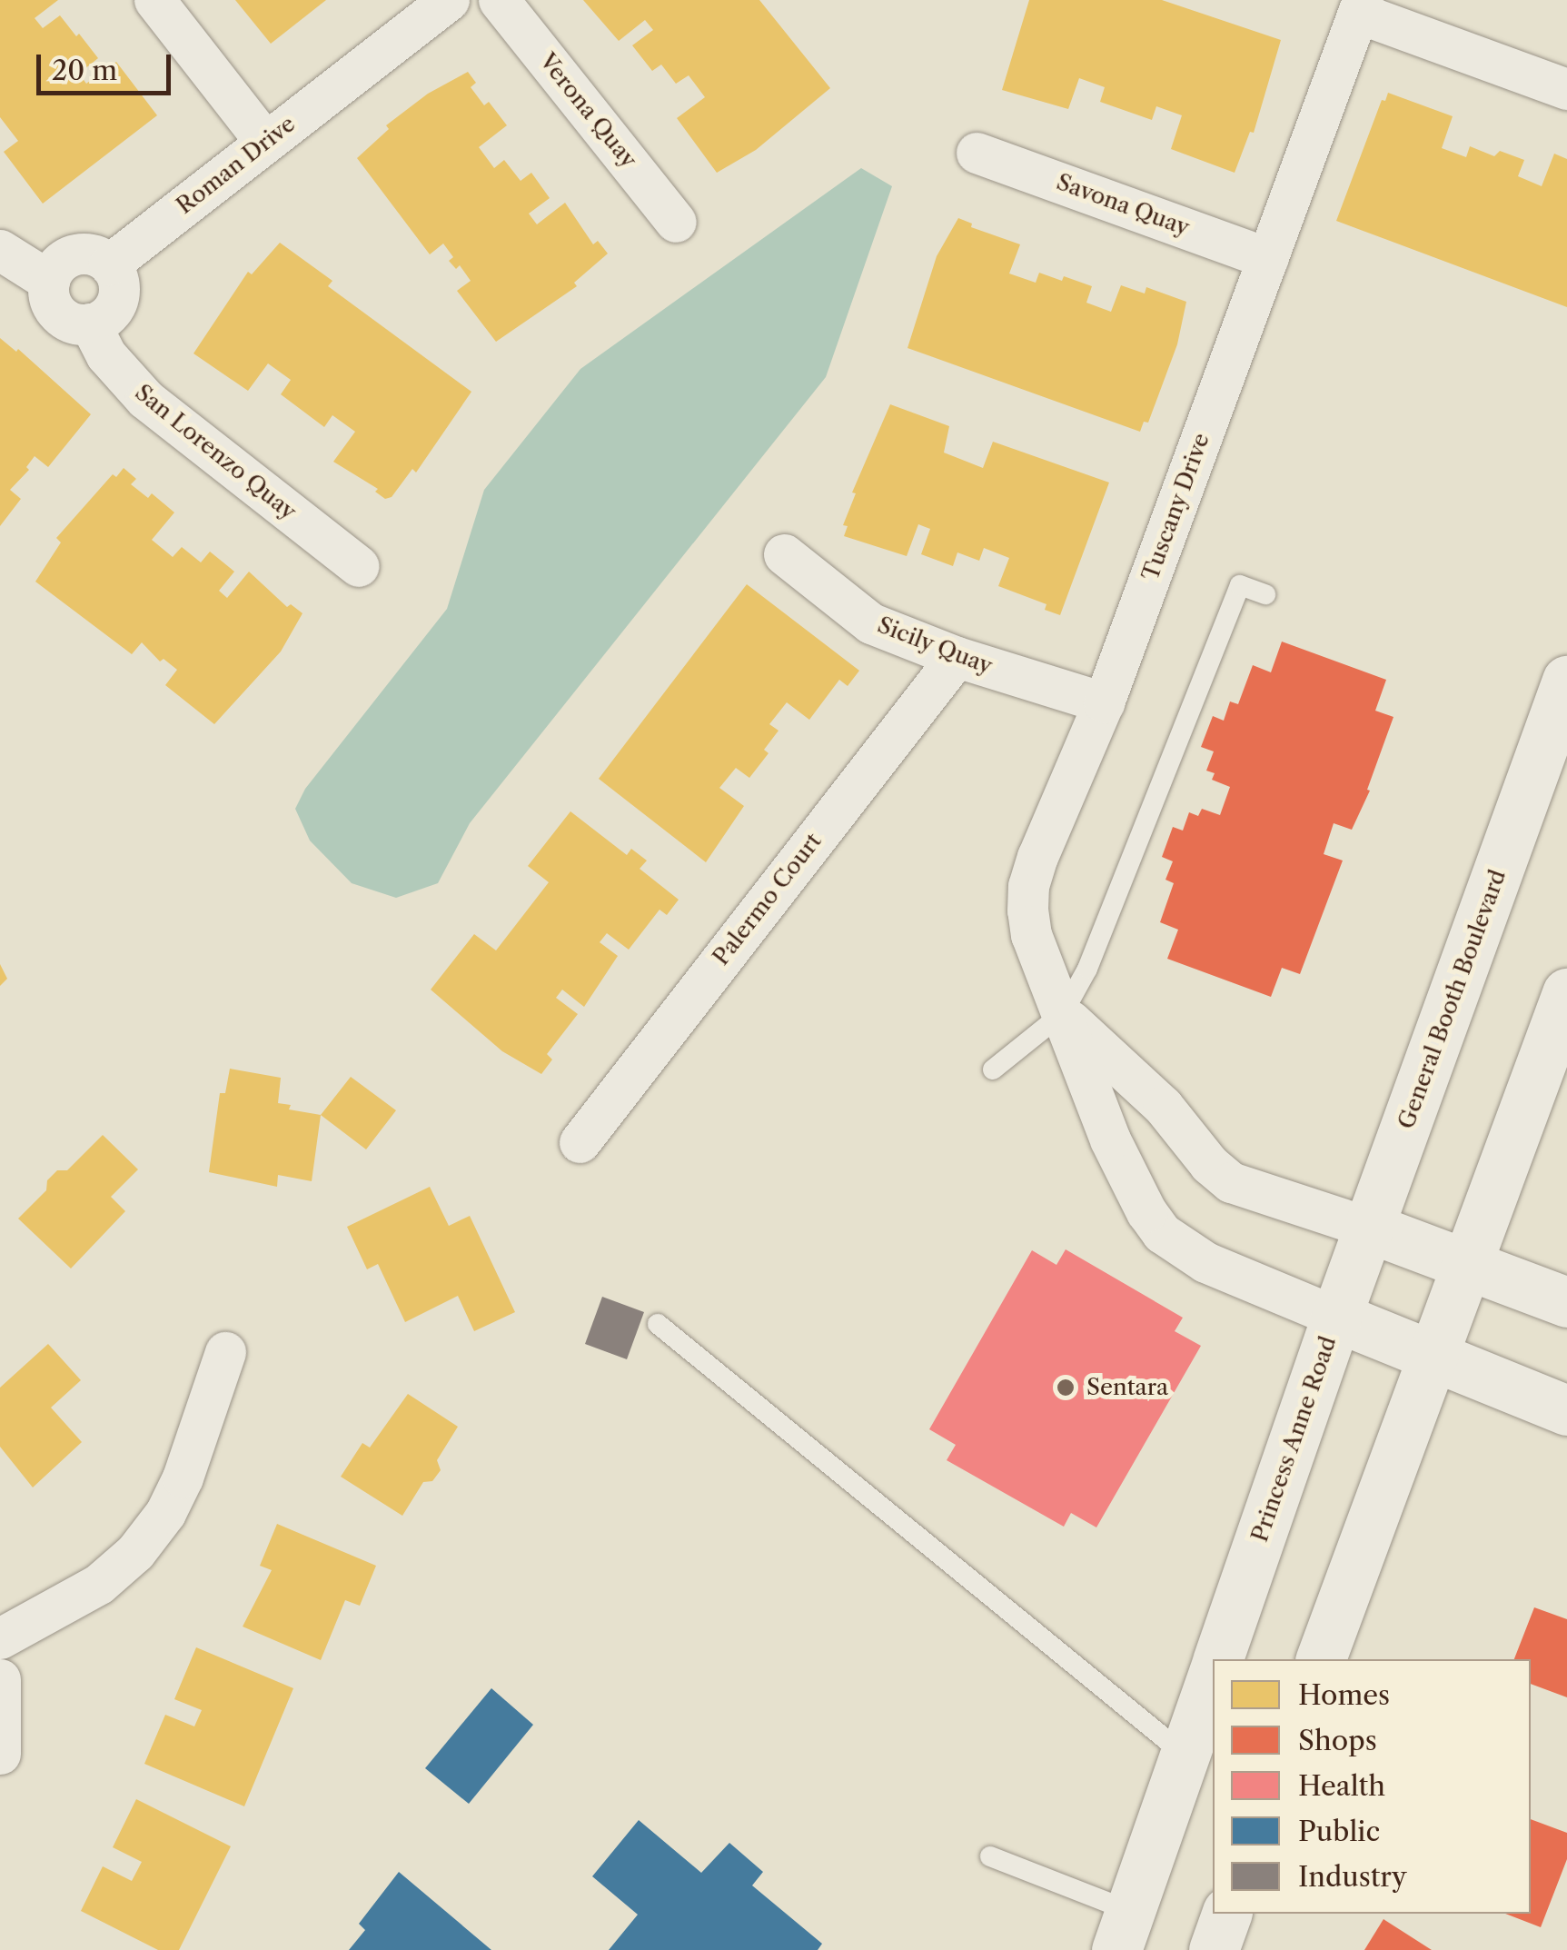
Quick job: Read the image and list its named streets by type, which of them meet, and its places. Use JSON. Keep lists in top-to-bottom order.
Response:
{
  "streets": {
    "main road": ["General Booth Boulevard", "Princess Anne Road"],
    "street": [
      "Verona Quay",
      "Roman Drive",
      "Savona Quay",
      "San Lorenzo Quay",
      "Tuscany Drive",
      "Sicily Quay",
      "Palermo Court"
    ]
  },
  "crossings": [
    ["Roman Drive", "San Lorenzo Quay"],
    ["Savona Quay", "Tuscany Drive"],
    ["Tuscany Drive", "Sicily Quay"],
    ["Tuscany Drive", "General Booth Boulevard"],
    ["Tuscany Drive", "Princess Anne Road"],
    ["Sicily Quay", "Palermo Court"],
    ["General Booth Boulevard", "Princess Anne Road"]
  ],
  "places": ["Sentara"],
  "legend": [
    "Homes",
    "Shops",
    "Health",
    "Public",
    "Industry"
  ],
  "scale_bar": "20 m"
}
